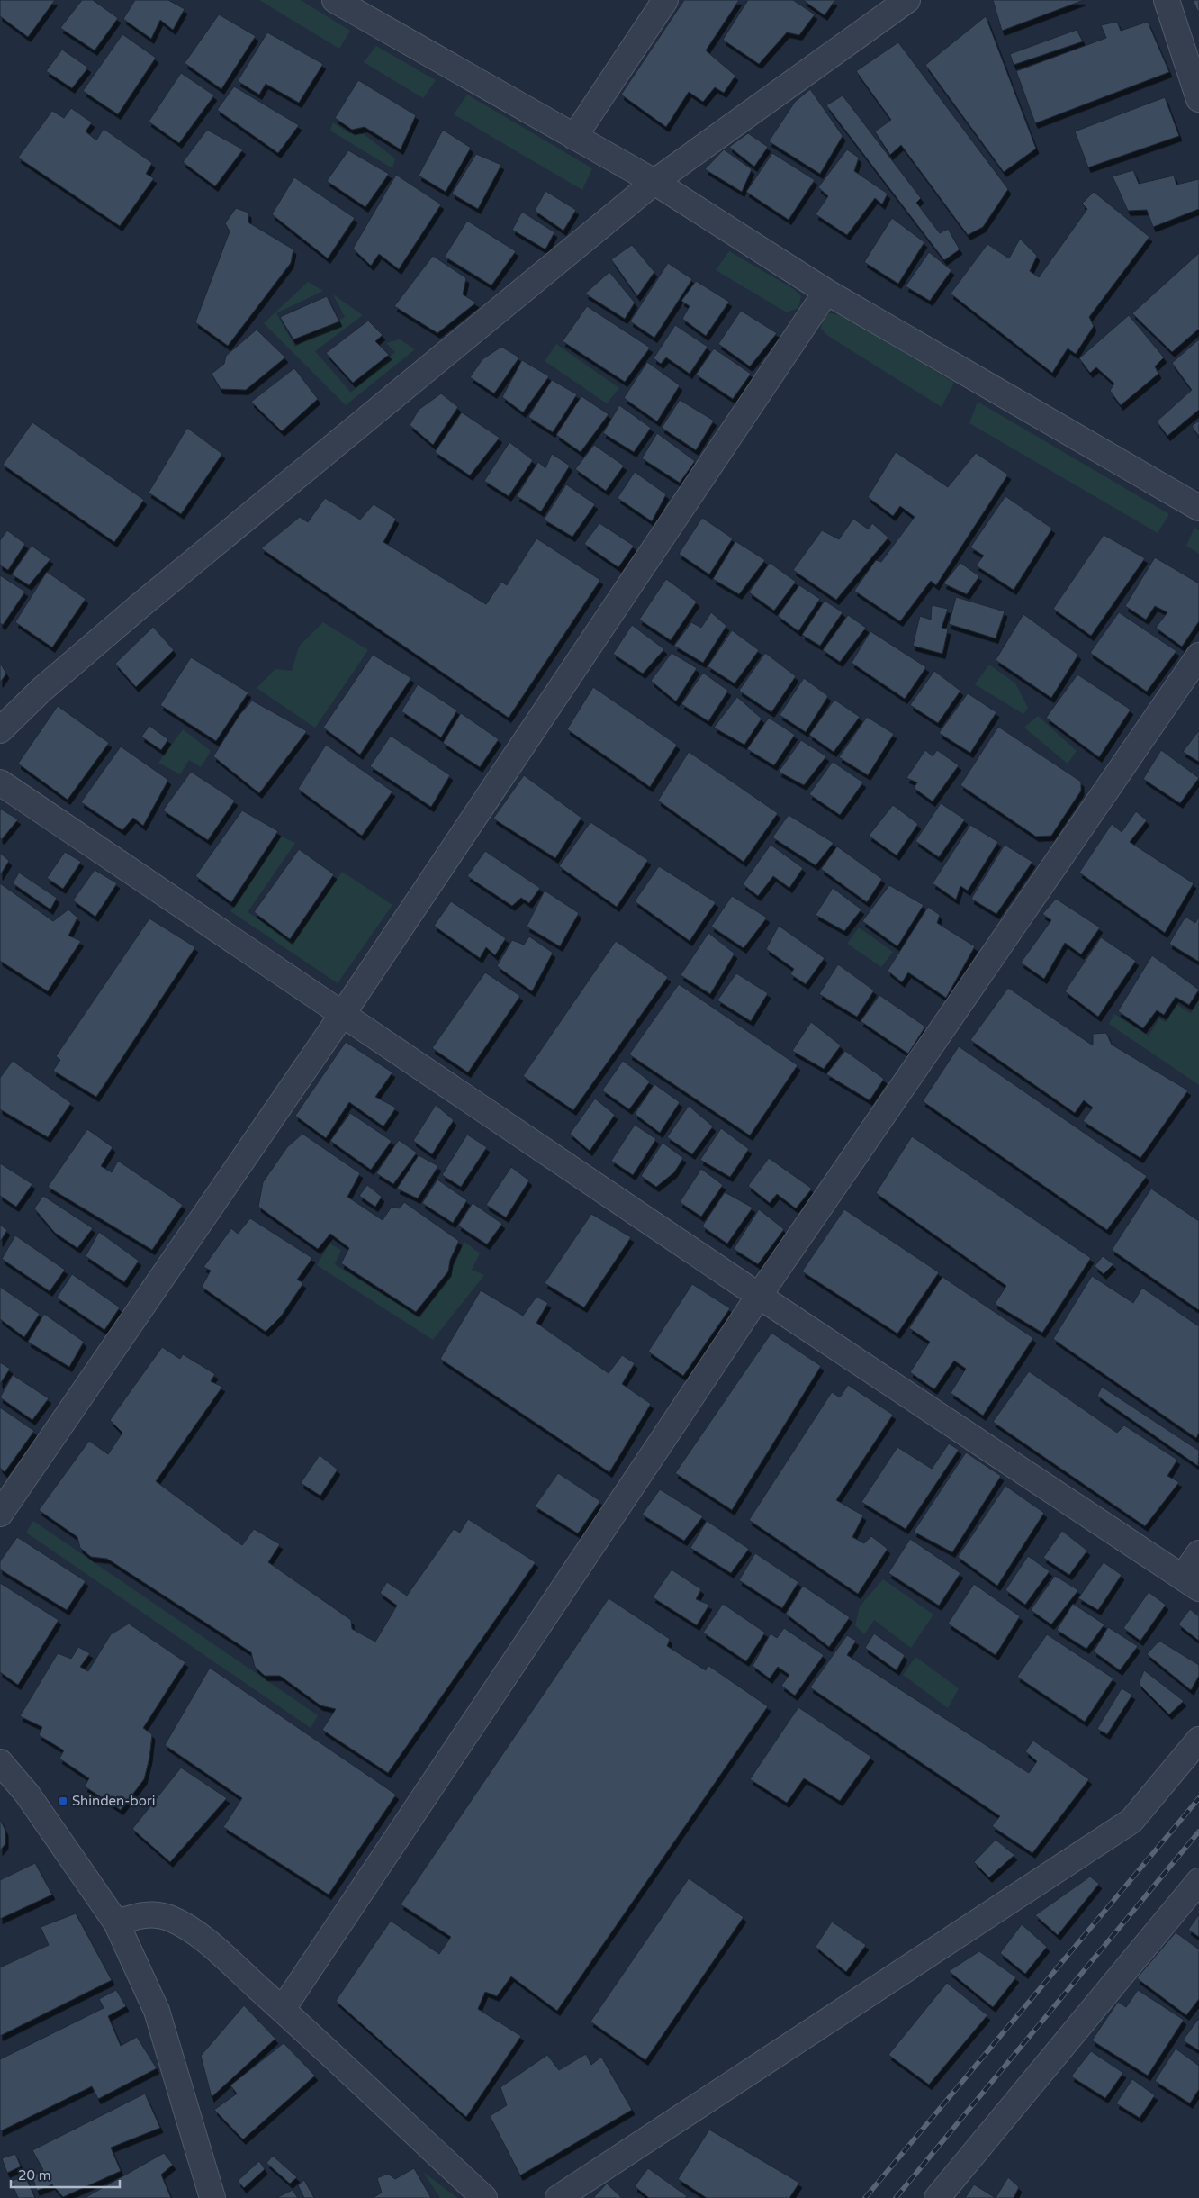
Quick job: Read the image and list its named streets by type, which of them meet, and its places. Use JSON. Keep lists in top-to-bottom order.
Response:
{
  "places": {
    "transit": ["Shinden-bori"]
  },
  "scale_bar": "20 m"
}
